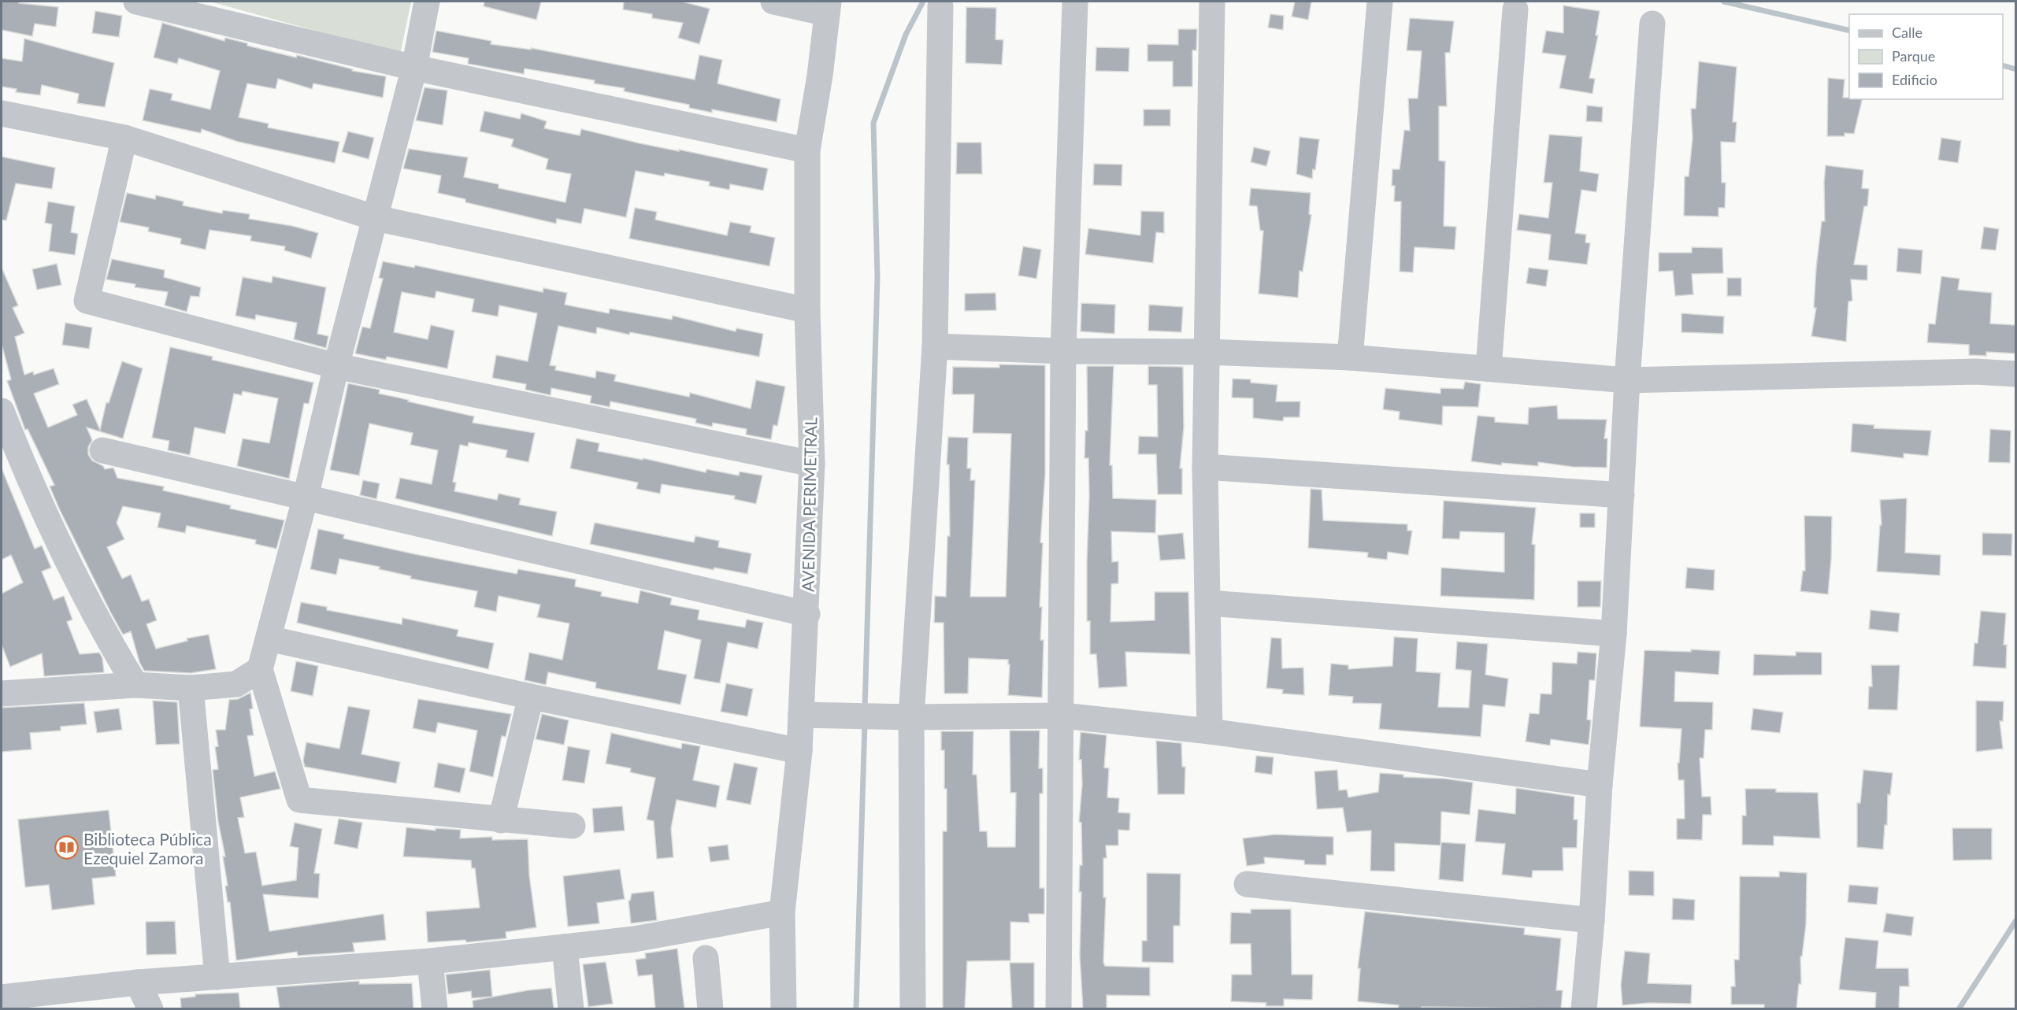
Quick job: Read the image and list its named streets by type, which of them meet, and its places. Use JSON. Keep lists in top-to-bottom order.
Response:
{
  "streets": {
    "street": ["AVENIDA PERIMETRAL"]
  },
  "places": {
    "library": ["Biblioteca Pública Ezequiel Zamora"]
  },
  "legend": ["Calle", "Parque", "Edificio"]
}
